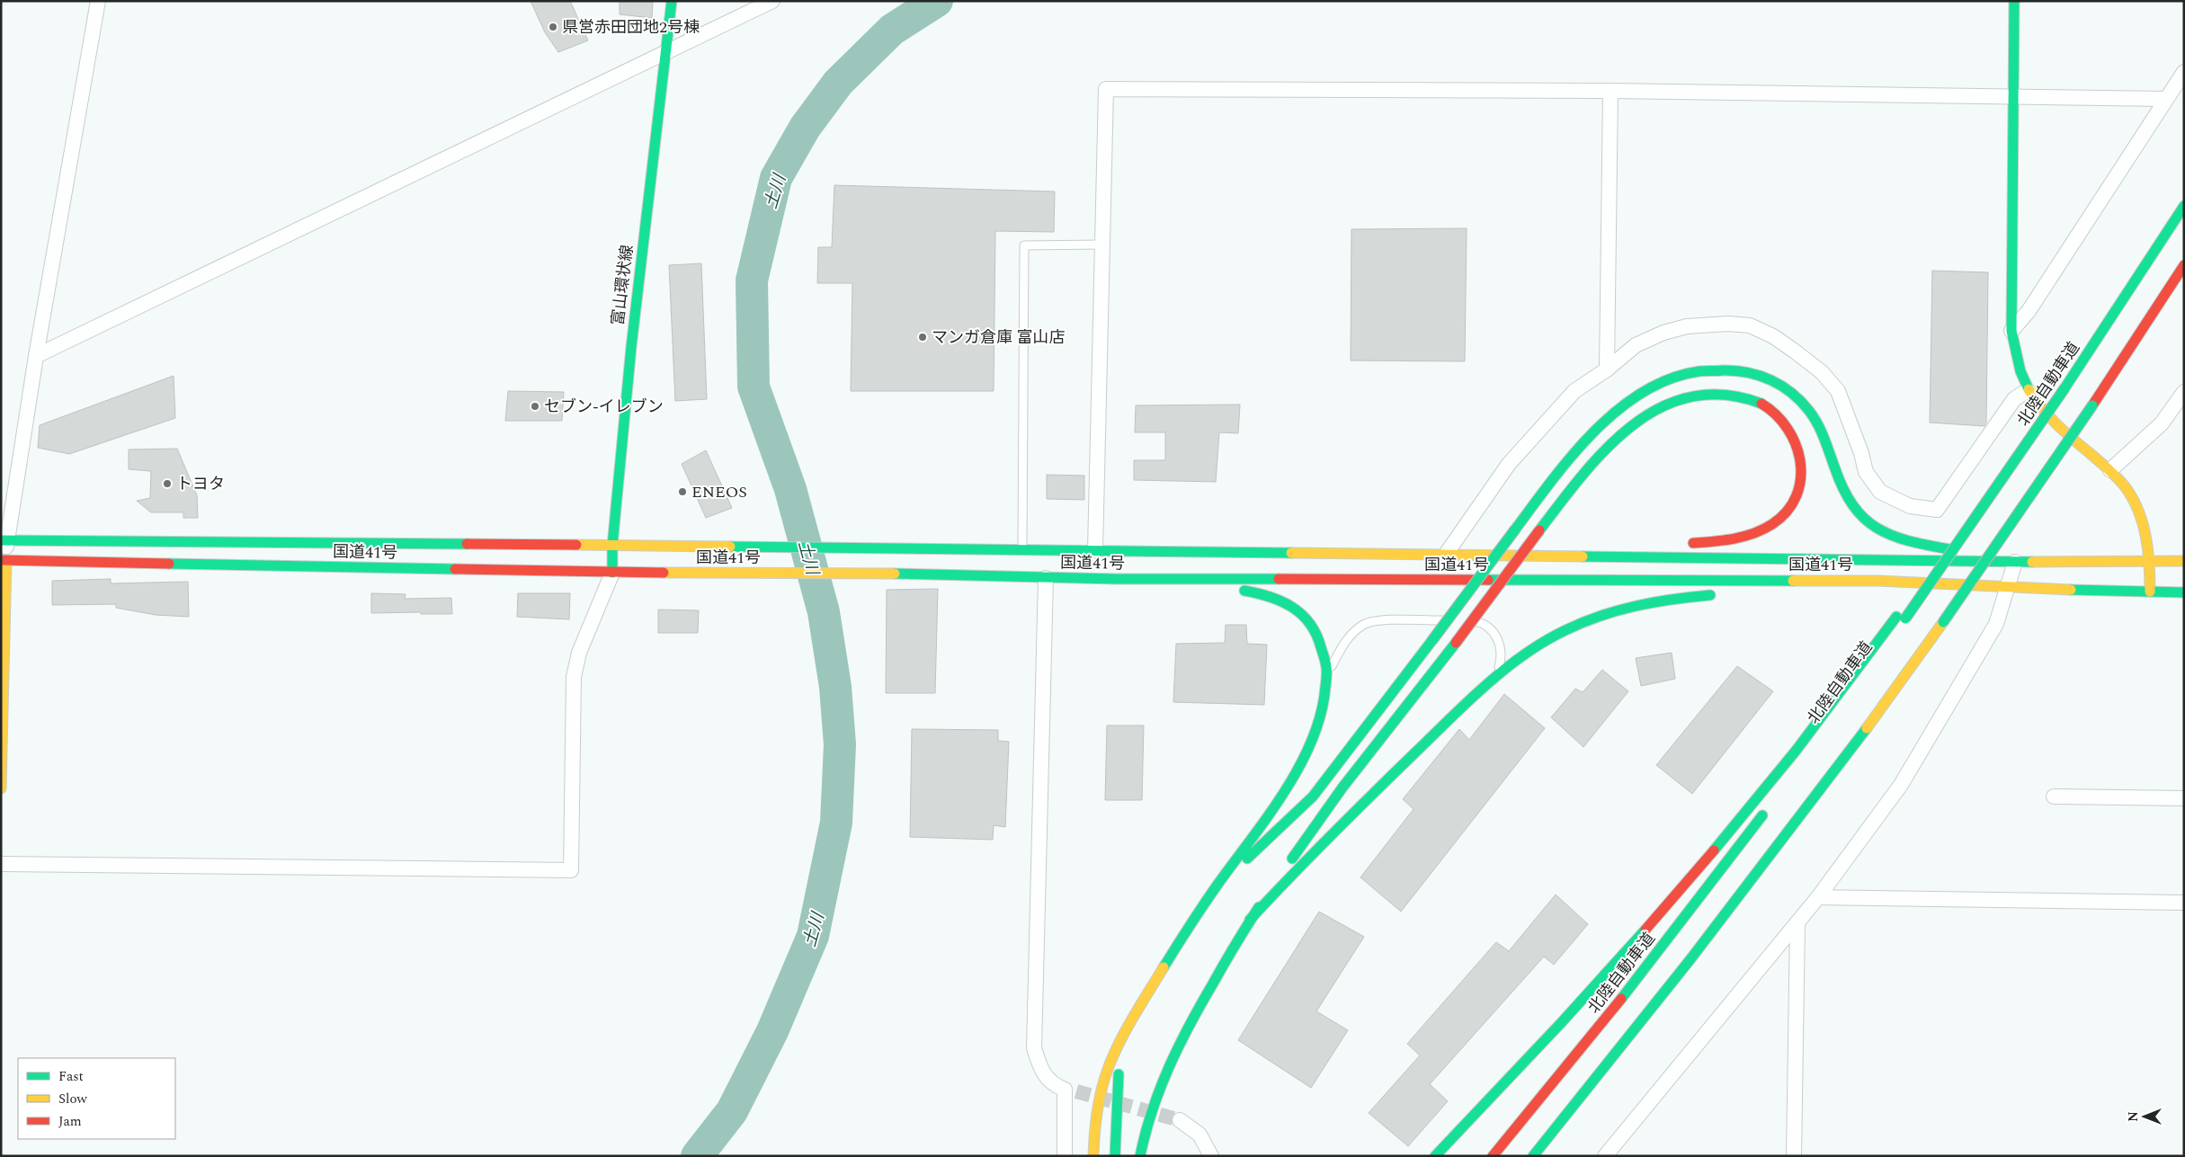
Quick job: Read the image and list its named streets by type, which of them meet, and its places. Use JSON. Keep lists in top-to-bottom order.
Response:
{
  "streets": {
    "main road": ["富山環状線", "北陸自動車道", "国道41号"]
  },
  "crossings": [
    ["富山環状線", "国道41号"]
  ],
  "water": ["土川"],
  "places": [
    "県営赤田団地2号棟",
    "マンガ倉庫 富山店",
    "セブン-イレブン",
    "トヨタ",
    "ENEOS"
  ],
  "legend": ["Fast", "Slow", "Jam"],
  "north": "left"
}
